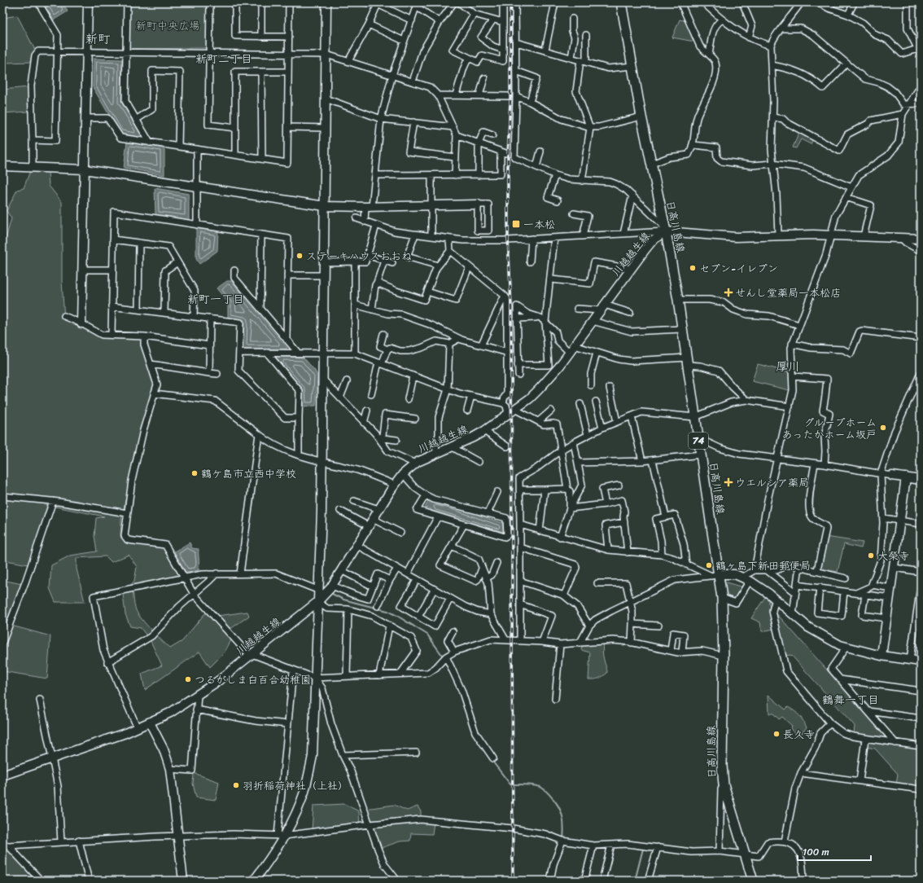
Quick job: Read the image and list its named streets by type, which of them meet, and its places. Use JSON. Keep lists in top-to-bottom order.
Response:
{
  "streets": {
    "main road": ["日高川島線", "74"],
    "street": ["川越越生線"]
  },
  "crossings": [
    ["日高川島線", "川越越生線"]
  ],
  "districts": [
    "新町",
    "新町二丁目",
    "新町一丁目",
    "厚川",
    "鶴舞一丁目"
  ],
  "parks": ["新町中央広場"],
  "places": {
    "transit": ["一本松"],
    "other": [
      "ステーキハウスおおね",
      "セブン-イレブン",
      "グループホーム あったかホーム坂戸",
      "鶴ケ島市立西中学校",
      "大榮寺",
      "鶴ヶ島下新田郵便局",
      "つるがしま白百合幼稚園",
      "長久寺",
      "羽折稲荷神社（上社）"
    ],
    "health": ["せんし堂薬局一本松店", "ウエルシア薬局"]
  },
  "scale_bar": "100 m"
}
